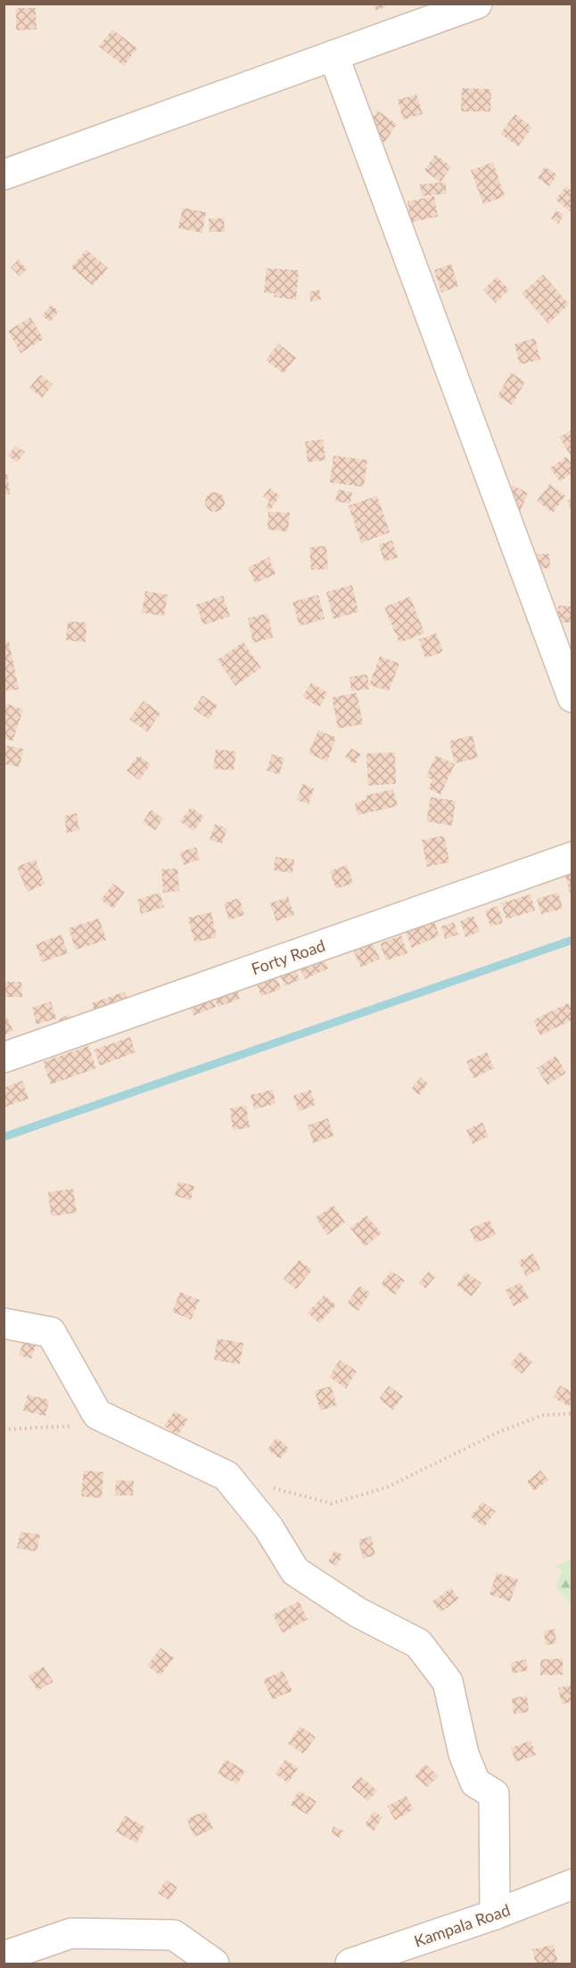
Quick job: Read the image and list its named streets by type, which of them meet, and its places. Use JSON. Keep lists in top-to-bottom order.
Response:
{
  "streets": {
    "street": ["Forty Road", "Kampala Road"]
  }
}
